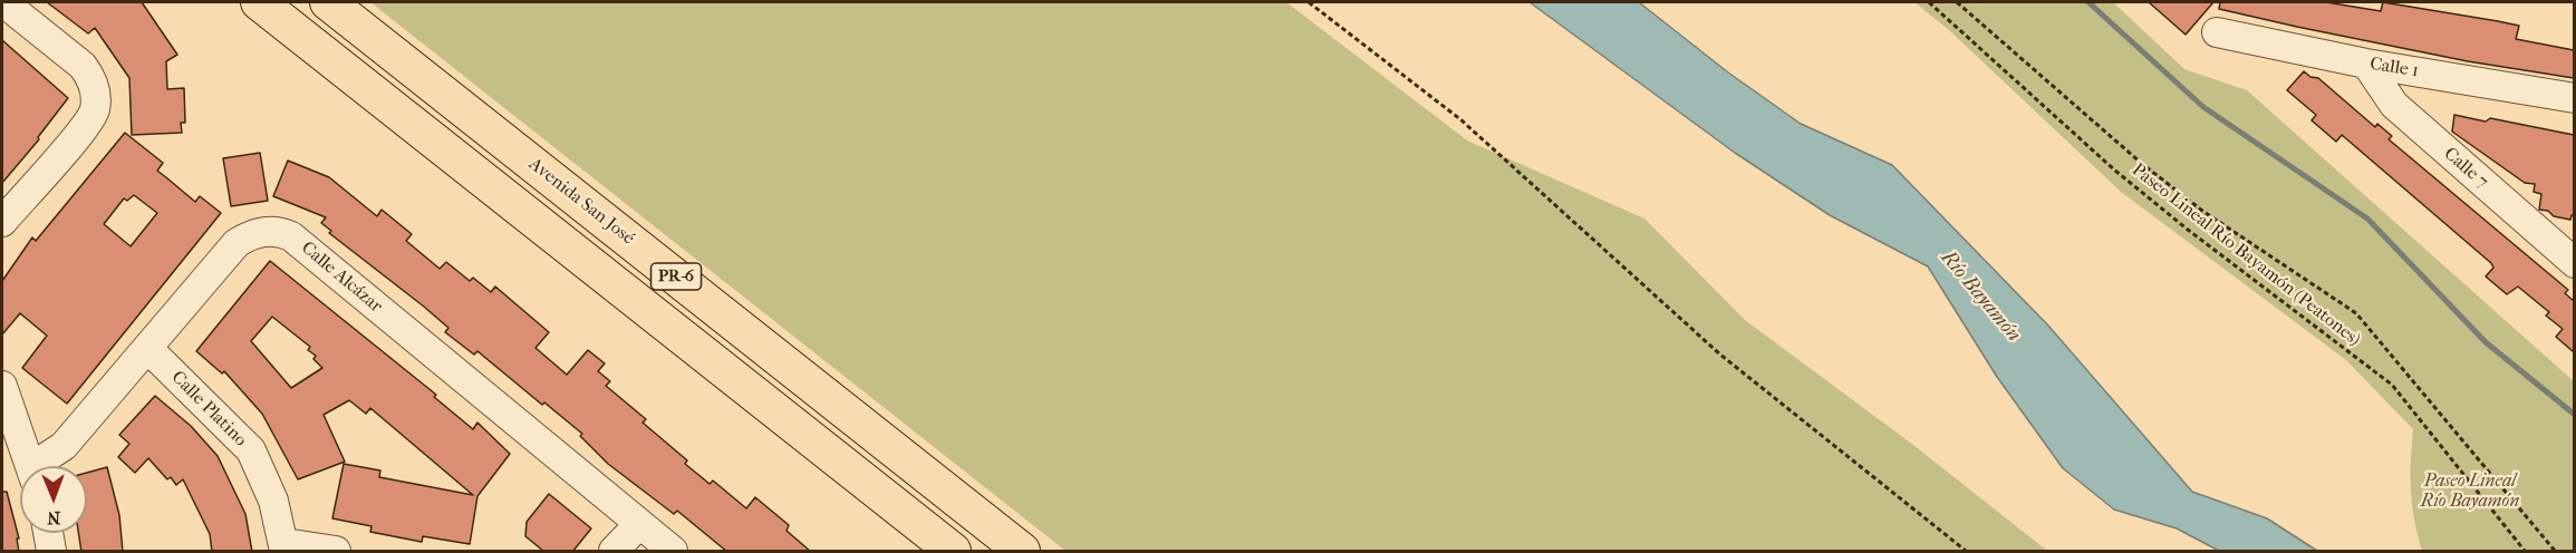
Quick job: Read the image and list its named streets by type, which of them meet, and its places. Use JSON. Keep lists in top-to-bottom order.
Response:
{
  "streets": {
    "main road": ["Avenida San José", "PR-6"],
    "street": [
      "Calle 1",
      "Calle 7",
      "Calle Alcázar",
      "Calle Platino"
    ],
    "path": ["Paseo Lineal Río Bayamón (Peatones)"]
  },
  "crossings": [
    ["Calle 1", "Calle 7"],
    ["Calle Alcázar", "Calle Platino"]
  ],
  "water": ["Río Bayamón"],
  "parks": ["Paseo Lineal Río Bayamón"],
  "north": "bottom"
}
